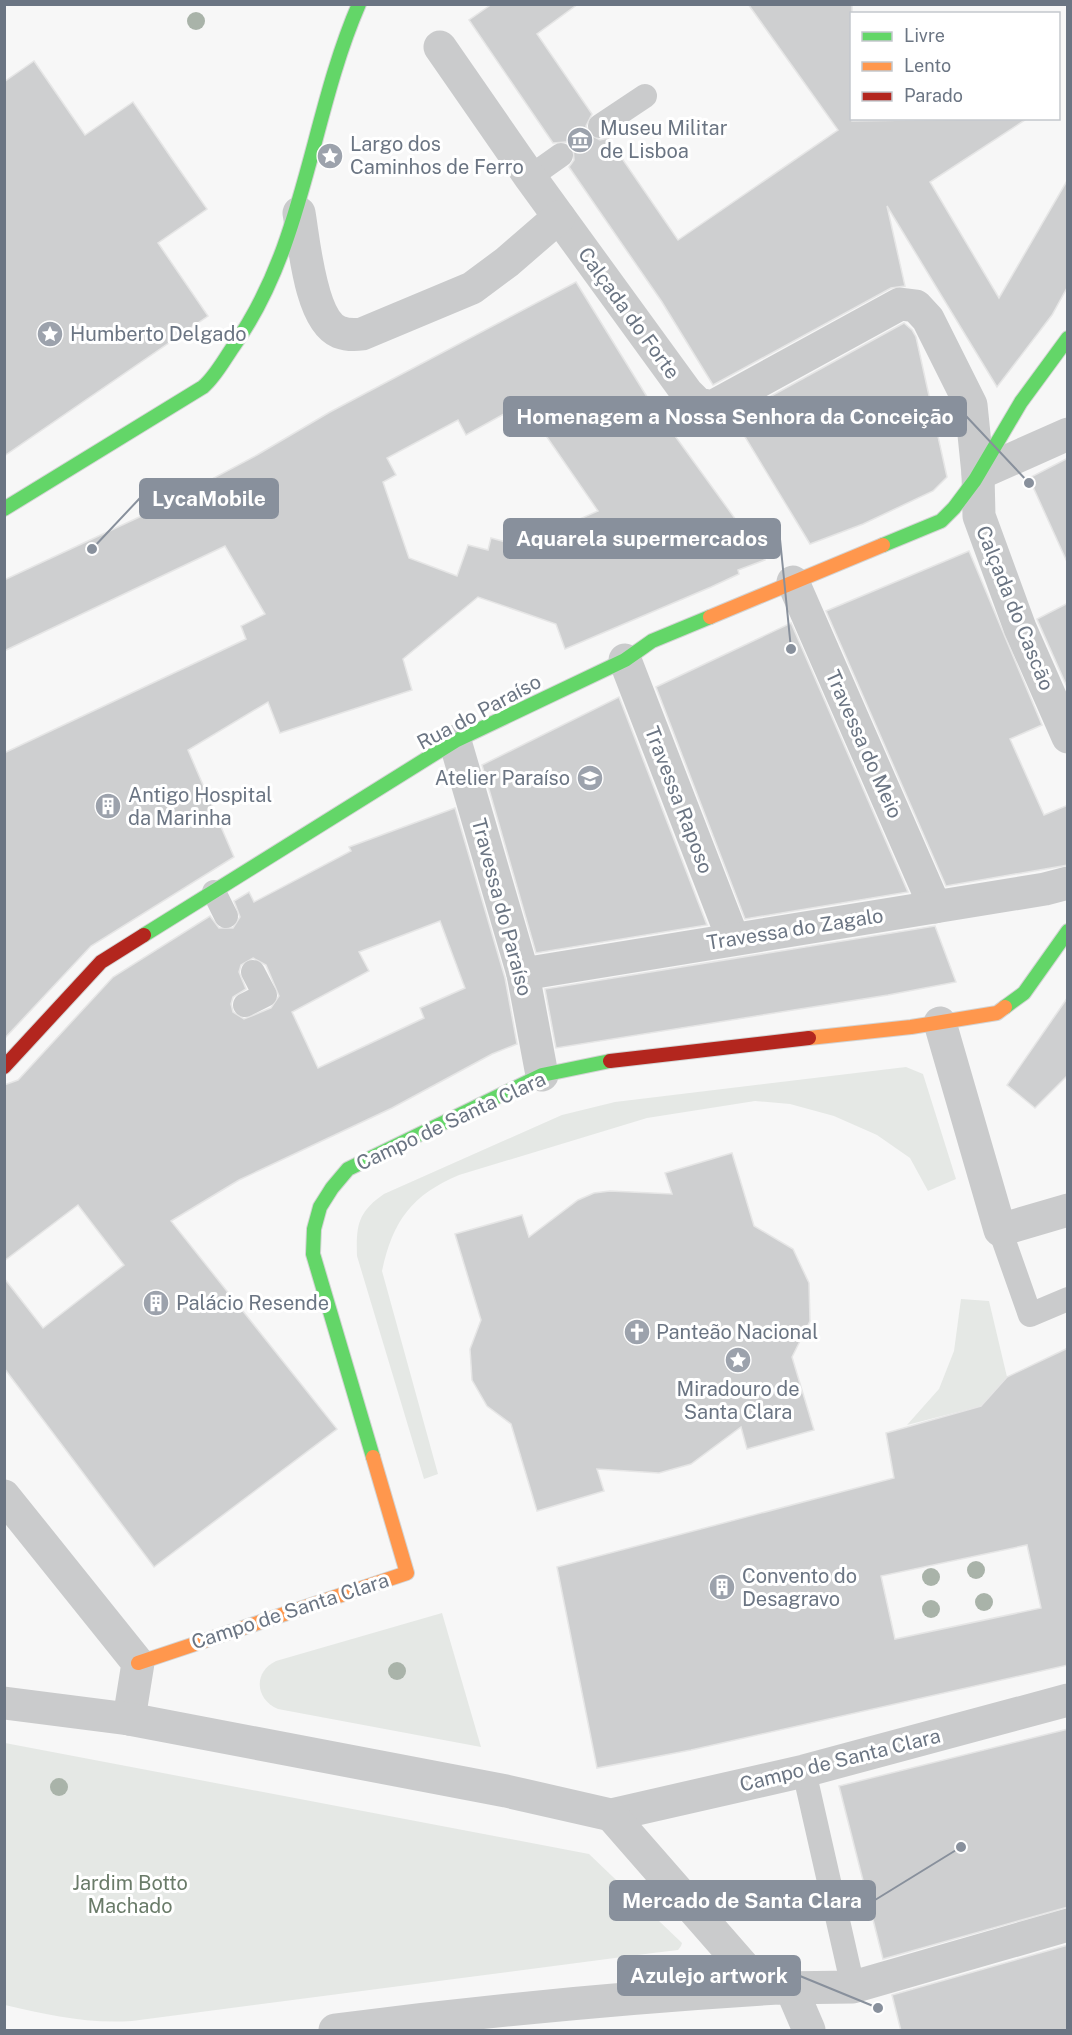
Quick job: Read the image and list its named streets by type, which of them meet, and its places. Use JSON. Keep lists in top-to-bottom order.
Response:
{
  "streets": {
    "street": [
      "Calçada do Forte",
      "Calçada do Cascão",
      "Rua do Paraíso",
      "Travessa do Meio",
      "Travessa Raposo",
      "Travessa do Paraíso",
      "Travessa do Zagalo",
      "Campo de Santa Clara"
    ]
  },
  "crossings": [
    ["Calçada do Forte", "Calçada do Cascão"],
    ["Calçada do Forte", "Rua do Paraíso"],
    ["Calçada do Cascão", "Rua do Paraíso"],
    ["Rua do Paraíso", "Travessa do Meio"],
    ["Rua do Paraíso", "Travessa Raposo"],
    ["Rua do Paraíso", "Travessa do Paraíso"],
    ["Travessa do Meio", "Travessa do Zagalo"],
    ["Travessa Raposo", "Travessa do Zagalo"],
    ["Travessa do Paraíso", "Travessa do Zagalo"],
    ["Travessa do Paraíso", "Campo de Santa Clara"]
  ],
  "parks": ["Jardim Botto Machado"],
  "places": {
    "museum": ["Museu Militar de Lisboa"],
    "place": ["Largo dos Caminhos de Ferro", "Humberto Delgado", "Miradouro de Santa Clara"],
    "other": [
      "Homenagem a Nossa Senhora da Conceição",
      "LycaMobile",
      "Aquarela supermercados",
      "Mercado de Santa Clara",
      "Azulejo artwork"
    ],
    "school or university": ["Atelier Paraíso"],
    "building": ["Antigo Hospital da Marinha", "Palácio Resende", "Convento do Desagravo"],
    "church": ["Panteão Nacional"]
  },
  "legend": ["Livre", "Lento", "Parado"]
}
